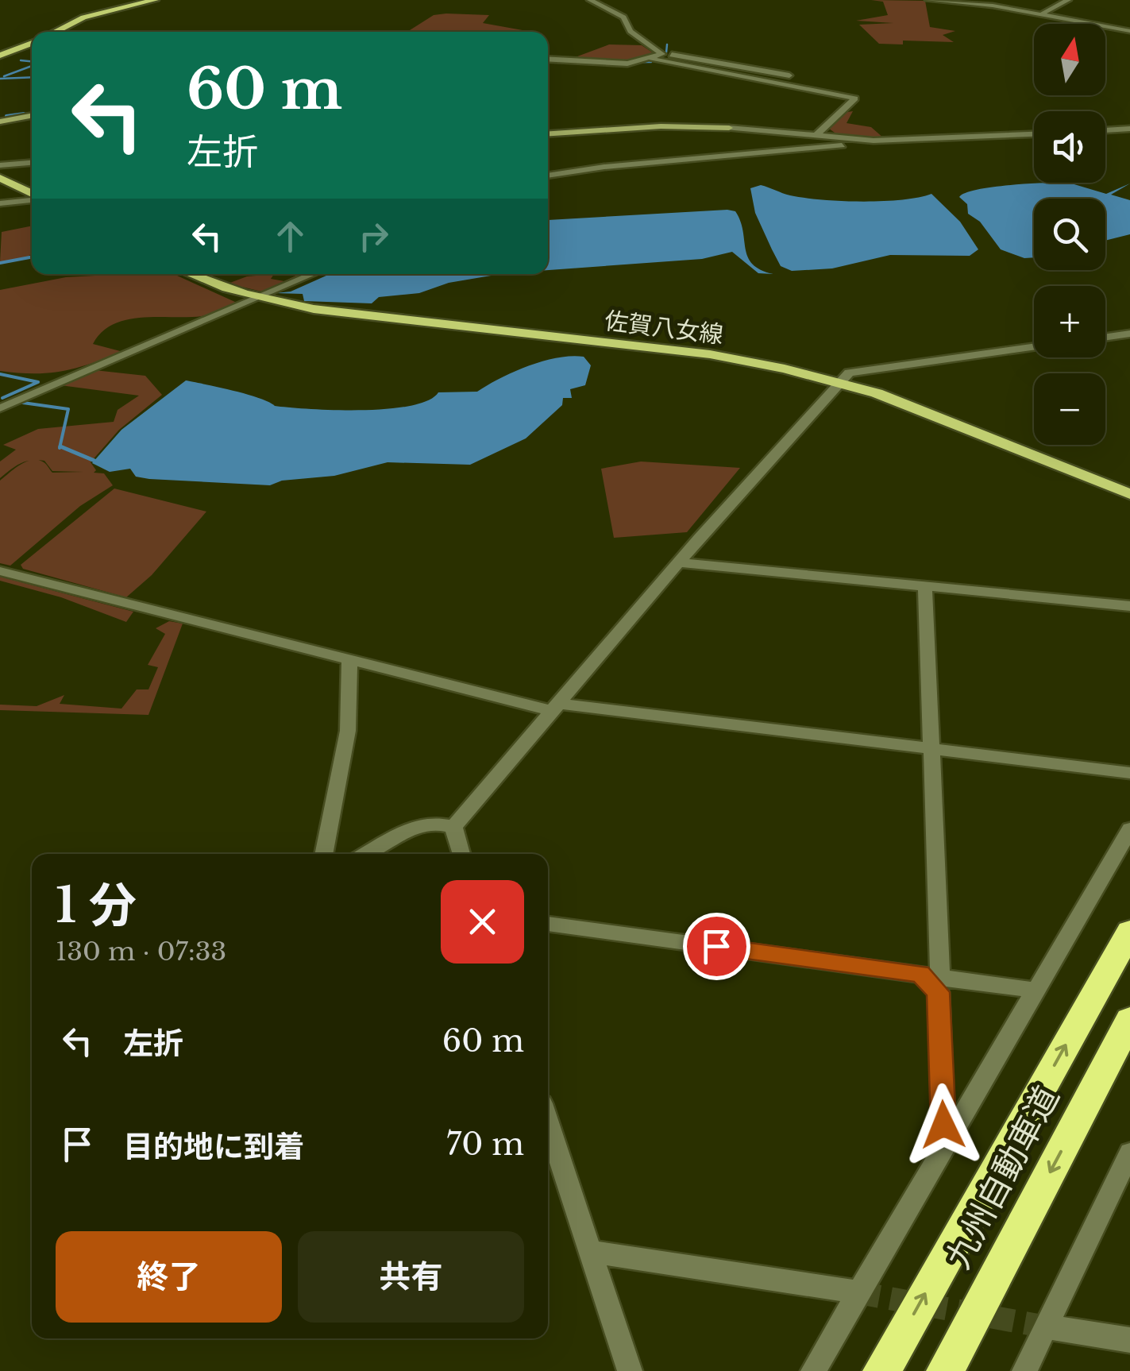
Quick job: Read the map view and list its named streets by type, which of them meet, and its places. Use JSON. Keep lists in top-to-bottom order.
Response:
{
  "streets": {
    "highway": ["九州自動車道"],
    "main road": ["佐賀八女線"]
  },
  "north": "top",
  "page": {
    "map_buttons": ["+", "−"],
    "turn": ["60 m", "左折"],
    "heading": ["1 分", "130 m · 07:33"],
    "list": [
      {
        "name": "左折",
        "value": "60 m"
      },
      {
        "name": "目的地に到着",
        "value": "70 m"
      }
    ],
    "buttons": ["終了", "共有"]
  }
}
